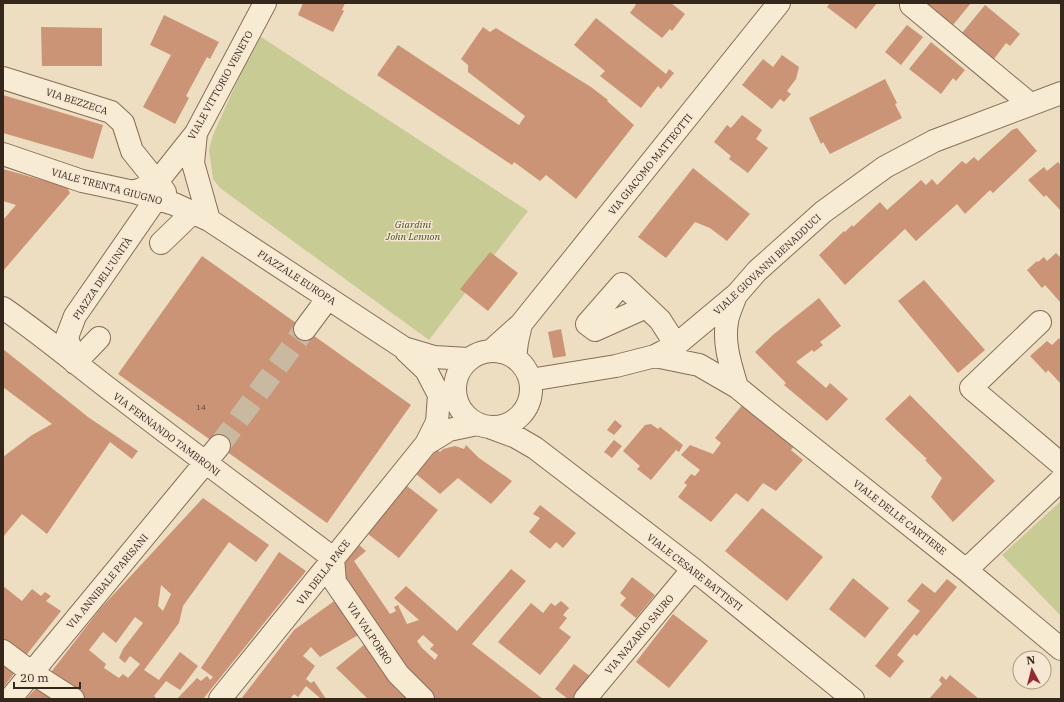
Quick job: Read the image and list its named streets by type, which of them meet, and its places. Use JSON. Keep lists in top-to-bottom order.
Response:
{
  "streets": {
    "street": [
      "VIALE VITTORIO VENETO",
      "VIA BEZZECA",
      "VIA GIACOMO MATTEOTTI",
      "VIALE TRENTA GIUGNO",
      "VIALE GIOVANNI BENADDUCI",
      "PIAZZALE EUROPA",
      "PIAZZA DELL'UNITÀ",
      "VIA FERNANDO TAMBRONI",
      "VIALE DELLE CARTIERE",
      "VIA DELLA PACE",
      "VIALE CESARE BATTISTI",
      "VIA ANNIBALE PARISANI",
      "VIA VALPORRO",
      "VIA NAZARIO SAURO"
    ]
  },
  "crossings": [
    ["VIALE VITTORIO VENETO", "VIA BEZZECA"],
    ["VIALE VITTORIO VENETO", "VIALE TRENTA GIUGNO"],
    ["VIALE VITTORIO VENETO", "PIAZZALE EUROPA"],
    ["VIALE VITTORIO VENETO", "PIAZZA DELL'UNITÀ"],
    ["VIA BEZZECA", "PIAZZALE EUROPA"],
    ["VIA BEZZECA", "PIAZZA DELL'UNITÀ"],
    ["VIA GIACOMO MATTEOTTI", "VIALE GIOVANNI BENADDUCI"],
    ["VIA GIACOMO MATTEOTTI", "PIAZZALE EUROPA"],
    ["VIA GIACOMO MATTEOTTI", "VIA DELLA PACE"],
    ["VIA GIACOMO MATTEOTTI", "VIALE CESARE BATTISTI"],
    ["VIALE GIOVANNI BENADDUCI", "PIAZZALE EUROPA"],
    ["VIALE GIOVANNI BENADDUCI", "VIALE DELLE CARTIERE"],
    ["VIALE GIOVANNI BENADDUCI", "VIA DELLA PACE"],
    ["VIALE GIOVANNI BENADDUCI", "VIALE CESARE BATTISTI"],
    ["PIAZZALE EUROPA", "PIAZZA DELL'UNITÀ"],
    ["PIAZZALE EUROPA", "VIA DELLA PACE"],
    ["PIAZZALE EUROPA", "VIALE CESARE BATTISTI"],
    ["PIAZZA DELL'UNITÀ", "VIA FERNANDO TAMBRONI"],
    ["VIA FERNANDO TAMBRONI", "VIA DELLA PACE"],
    ["VIA FERNANDO TAMBRONI", "VIA ANNIBALE PARISANI"],
    ["VIA FERNANDO TAMBRONI", "VIA VALPORRO"],
    ["VIA DELLA PACE", "VIALE CESARE BATTISTI"],
    ["VIA DELLA PACE", "VIA VALPORRO"],
    ["VIALE CESARE BATTISTI", "VIA NAZARIO SAURO"]
  ],
  "parks": ["Giardini John Lennon"],
  "house_numbers": ["14"],
  "scale_bar": "20 m",
  "north": "top"
}
